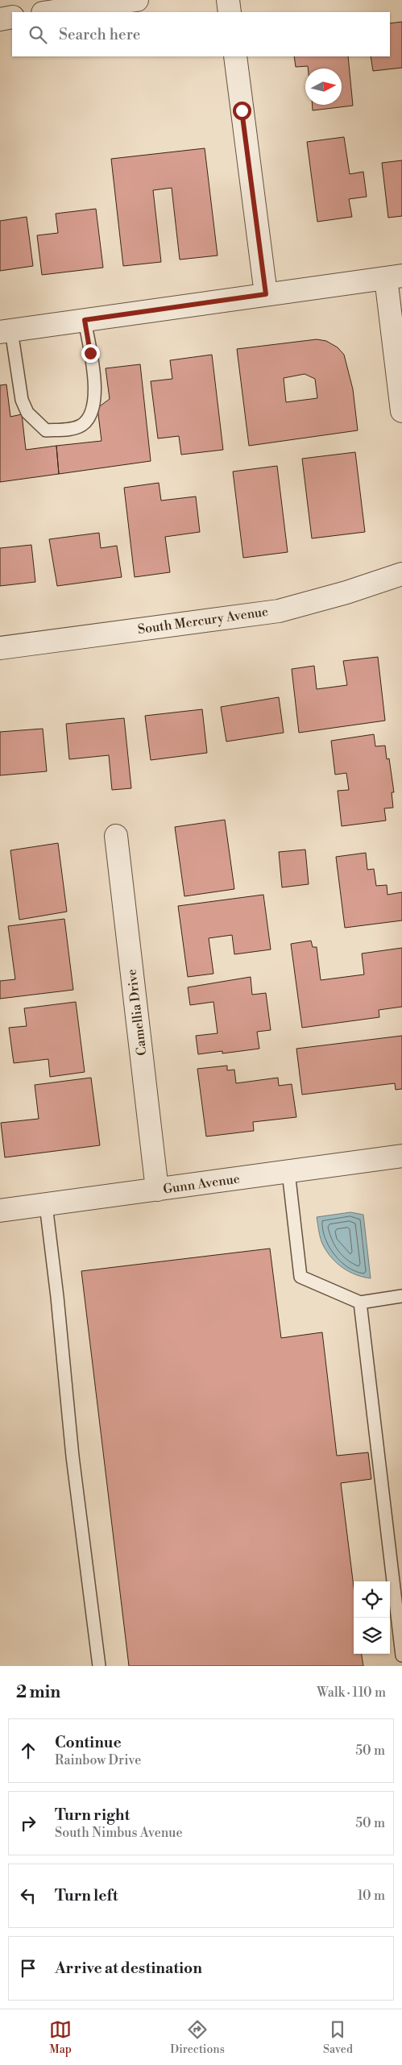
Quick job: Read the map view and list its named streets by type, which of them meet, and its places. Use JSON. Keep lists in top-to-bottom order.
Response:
{
  "streets": {
    "street": ["South Mercury Avenue", "Camellia Drive", "Gunn Avenue"]
  },
  "crossings": [
    ["Camellia Drive", "Gunn Avenue"]
  ],
  "north": "right",
  "page": {
    "search": "Search here",
    "heading": ["2 min", "Walk · 110 m"],
    "list": [
      ["Continue", "Rainbow Drive", "50 m"],
      ["Turn right", "South Nimbus Avenue", "50 m"],
      ["Turn left", "10 m"],
      "Arrive at destination"
    ],
    "nav": ["Map", "Directions", "Saved"]
  }
}
